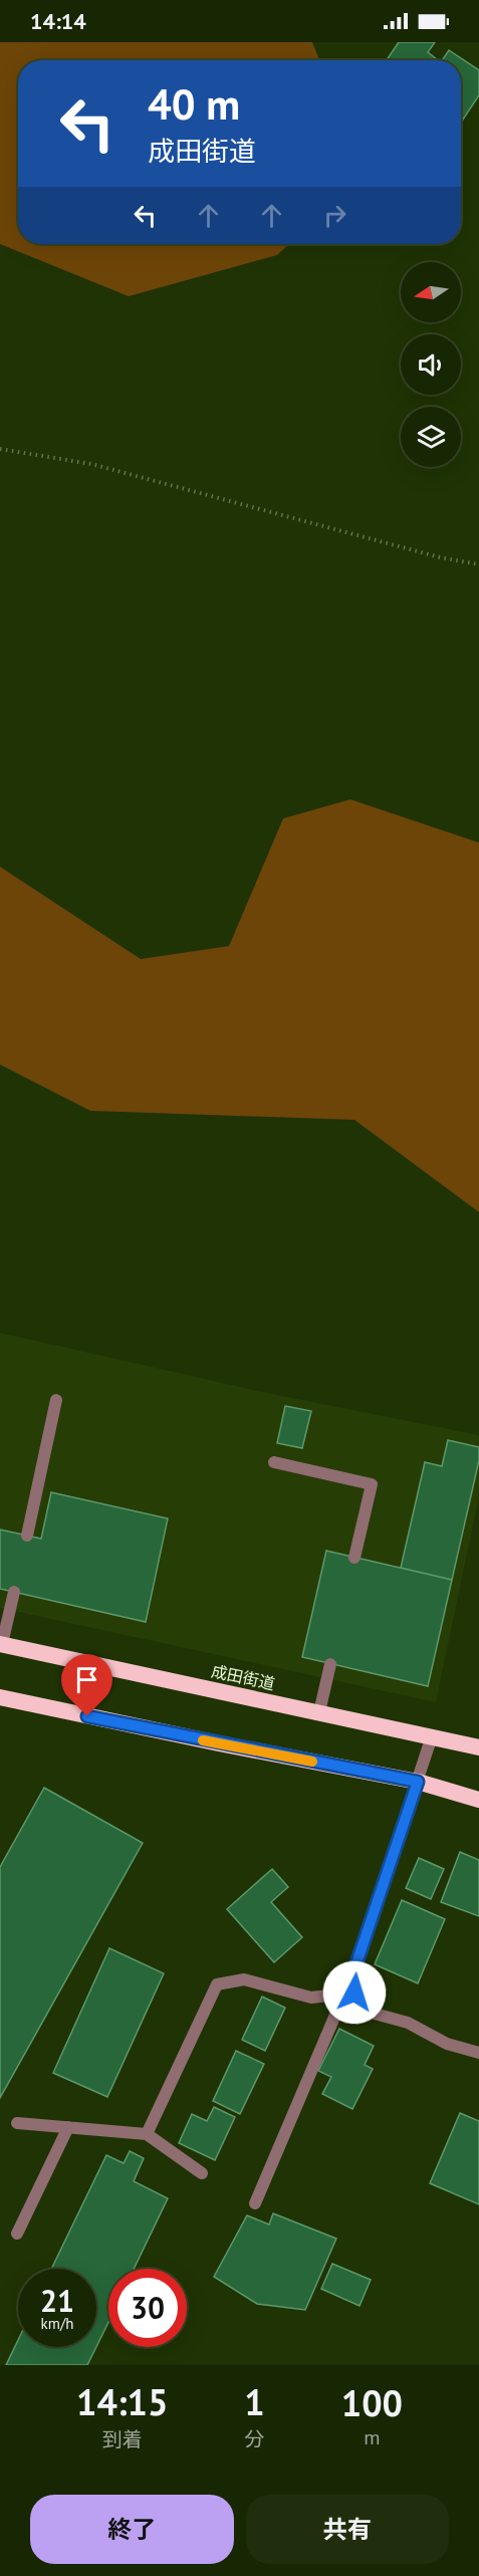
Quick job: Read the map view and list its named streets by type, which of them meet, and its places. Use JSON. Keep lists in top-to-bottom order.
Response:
{
  "streets": {
    "highway": ["成田街道"]
  },
  "north": "left",
  "page": {
    "status": "14:14",
    "turn": ["40 m", "成田街道"],
    "speed": "21 km/h",
    "limit": "30",
    "eta": [
      "14:15",
      "到着",
      "1",
      "分",
      "100",
      "m"
    ],
    "buttons": ["終了", "共有"]
  }
}
